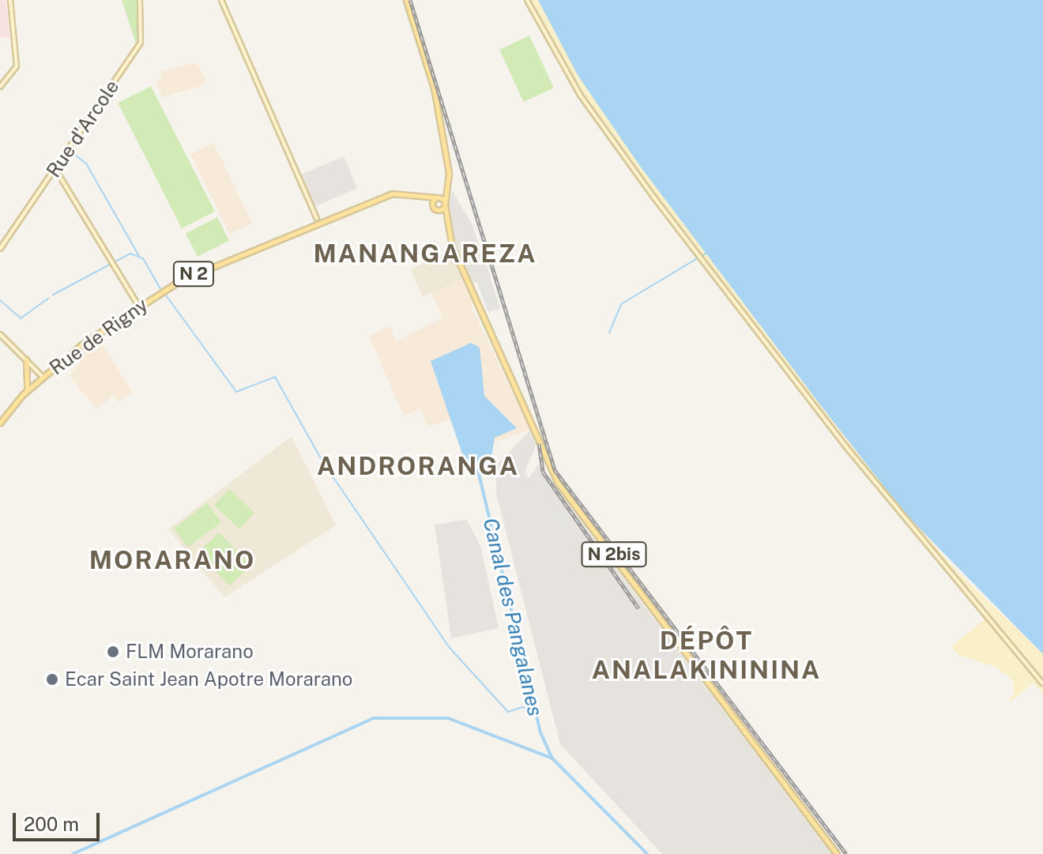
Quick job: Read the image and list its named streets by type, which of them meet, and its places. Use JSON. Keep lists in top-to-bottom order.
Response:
{
  "streets": {
    "main road": [
      "Rue d'Arcole",
      "N 2",
      "Rue de Rigny",
      "N 2bis"
    ]
  },
  "districts": [
    "MANANGAREZA",
    "ANDRORANGA",
    "MORARANO",
    "DÉPÔT ANALAKINININA"
  ],
  "water": ["Canal des Pangalanes"],
  "places": ["FLM Morarano", "Ecar Saint Jean Apotre Morarano"],
  "scale_bar": "200 m"
}
